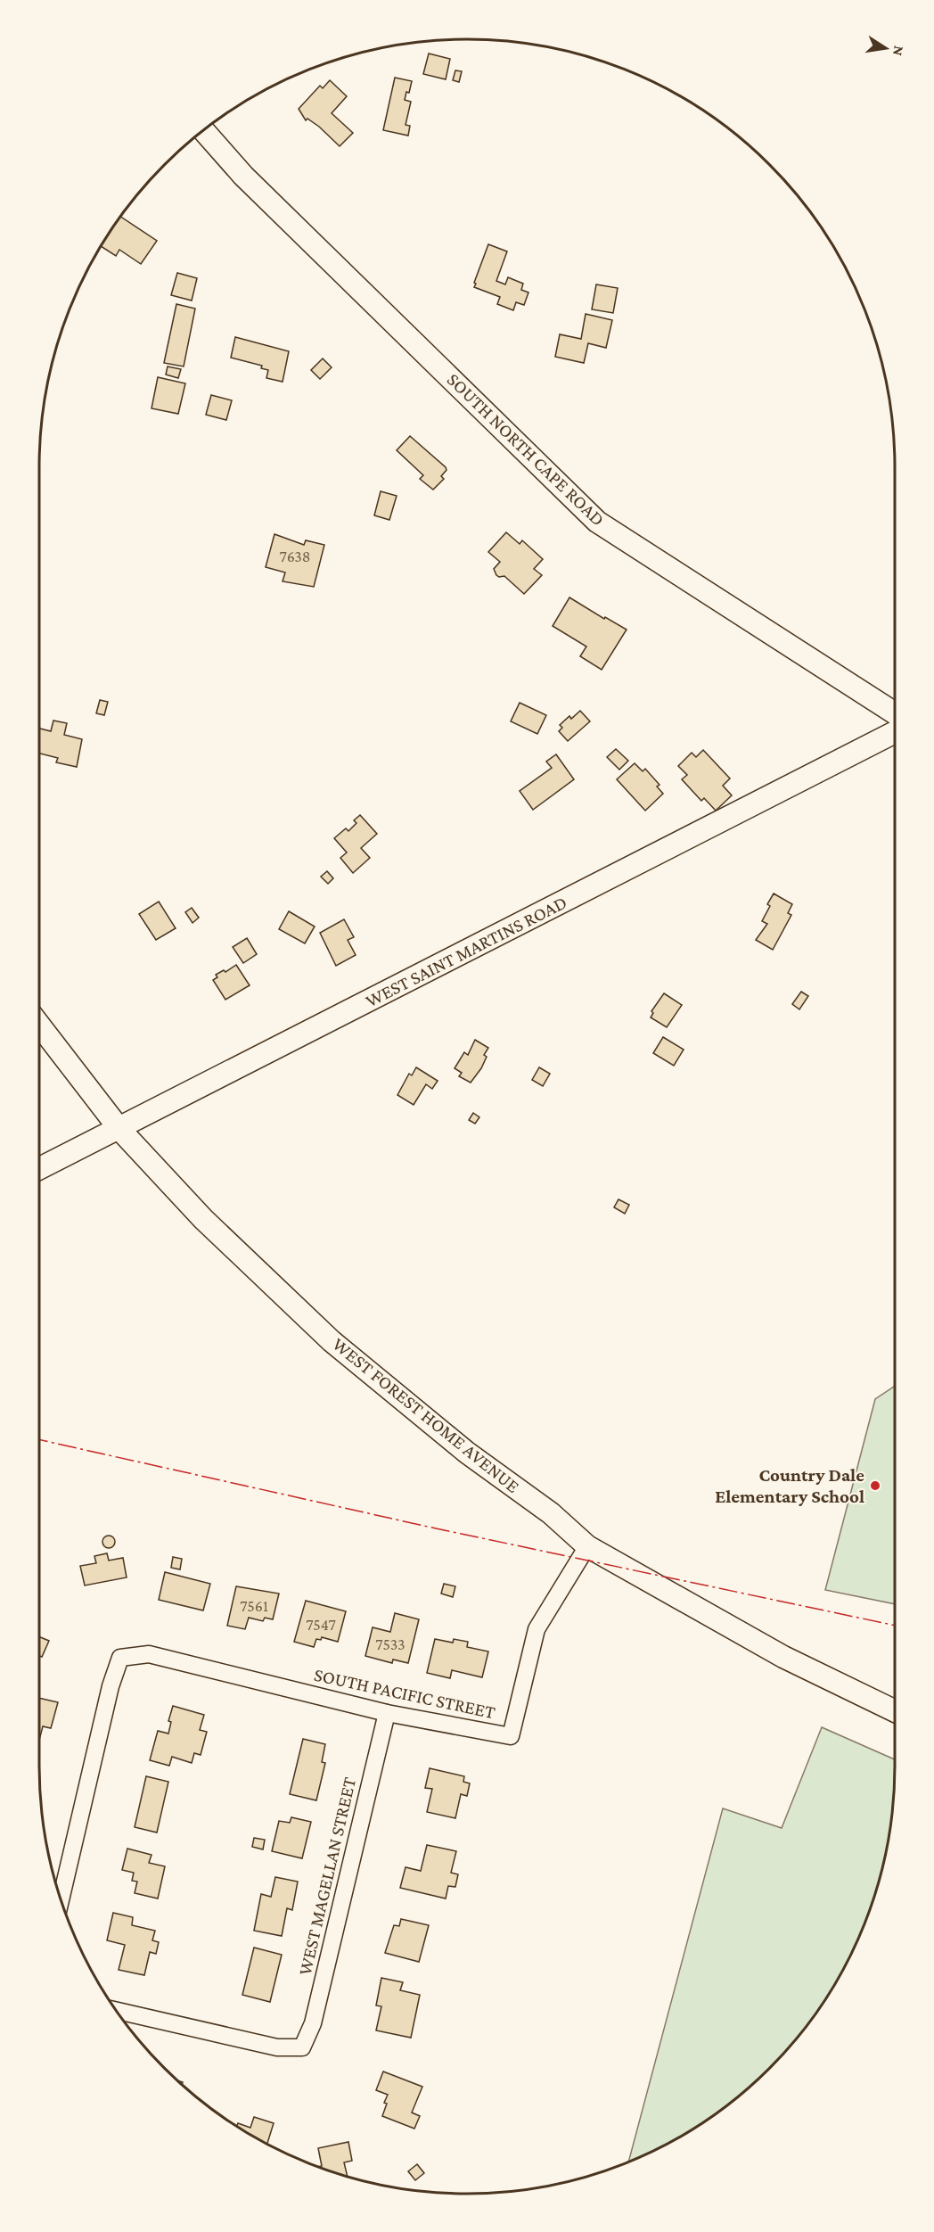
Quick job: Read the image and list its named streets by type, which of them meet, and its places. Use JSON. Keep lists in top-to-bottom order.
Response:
{
  "streets": {
    "street": [
      "SOUTH NORTH CAPE ROAD",
      "WEST SAINT MARTINS ROAD",
      "WEST FOREST HOME AVENUE",
      "SOUTH PACIFIC STREET",
      "WEST MAGELLAN STREET"
    ]
  },
  "crossings": [
    ["WEST SAINT MARTINS ROAD", "WEST FOREST HOME AVENUE"],
    ["WEST FOREST HOME AVENUE", "SOUTH PACIFIC STREET"],
    ["SOUTH PACIFIC STREET", "WEST MAGELLAN STREET"]
  ],
  "places": ["Country Dale Elementary School"],
  "house_numbers": [
    "7638",
    "7561",
    "7547",
    "7533"
  ],
  "north": "right"
}
